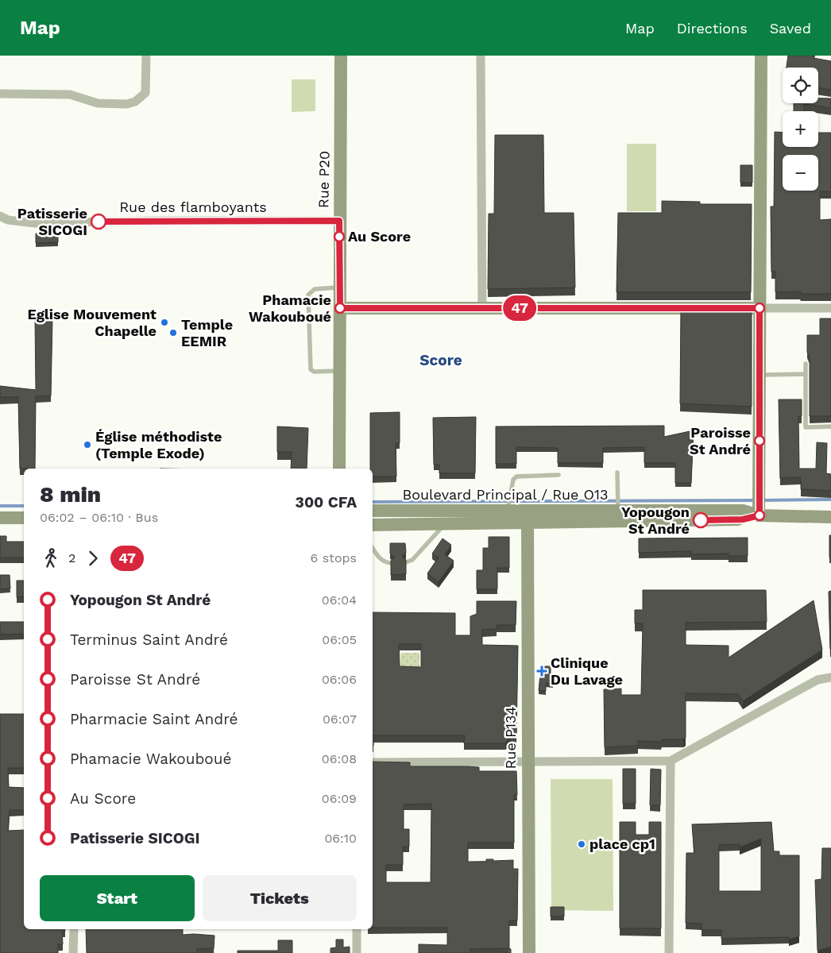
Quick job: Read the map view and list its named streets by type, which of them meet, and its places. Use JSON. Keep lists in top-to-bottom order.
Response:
{
  "streets": {
    "street": [
      "Rue P20",
      "Rue des flamboyants",
      "Boulevard Principal / Rue O13",
      "Rue P134"
    ]
  },
  "crossings": [
    ["Rue P20", "Rue des flamboyants"],
    ["Boulevard Principal / Rue O13", "Rue P134"]
  ],
  "districts": ["Score"],
  "places": {
    "other": [
      "Patisserie SICOGI",
      "Au Score",
      "Phamacie Wakouboué",
      "Eglise Mouvement Chapelle",
      "Temple EEMIR",
      "Paroisse St André",
      "Église méthodiste (Temple Exode)",
      "Yopougon St André",
      "place cp1"
    ],
    "health": ["Clinique Du Lavage"]
  },
  "lines": ["bus line 47"],
  "page": {
    "header": "Map",
    "nav": ["Map", "Directions", "Saved"],
    "on_map": "47",
    "map_buttons": ["+", "−"],
    "heading": ["8 min", "06:02 – 06:10 · Bus", "300 CFA"],
    "legs": ["2", "47", "6 stops"],
    "list": [
      {
        "name": "Yopougon St André",
        "value": "06:04"
      },
      {
        "name": "Terminus Saint André",
        "value": "06:05"
      },
      {
        "name": "Paroisse St André",
        "value": "06:06"
      },
      {
        "name": "Pharmacie Saint André",
        "value": "06:07"
      },
      {
        "name": "Phamacie Wakouboué",
        "value": "06:08"
      },
      {
        "name": "Au Score",
        "value": "06:09"
      },
      {
        "name": "Patisserie SICOGI",
        "value": "06:10"
      }
    ],
    "buttons": ["Start", "Tickets"]
  }
}
